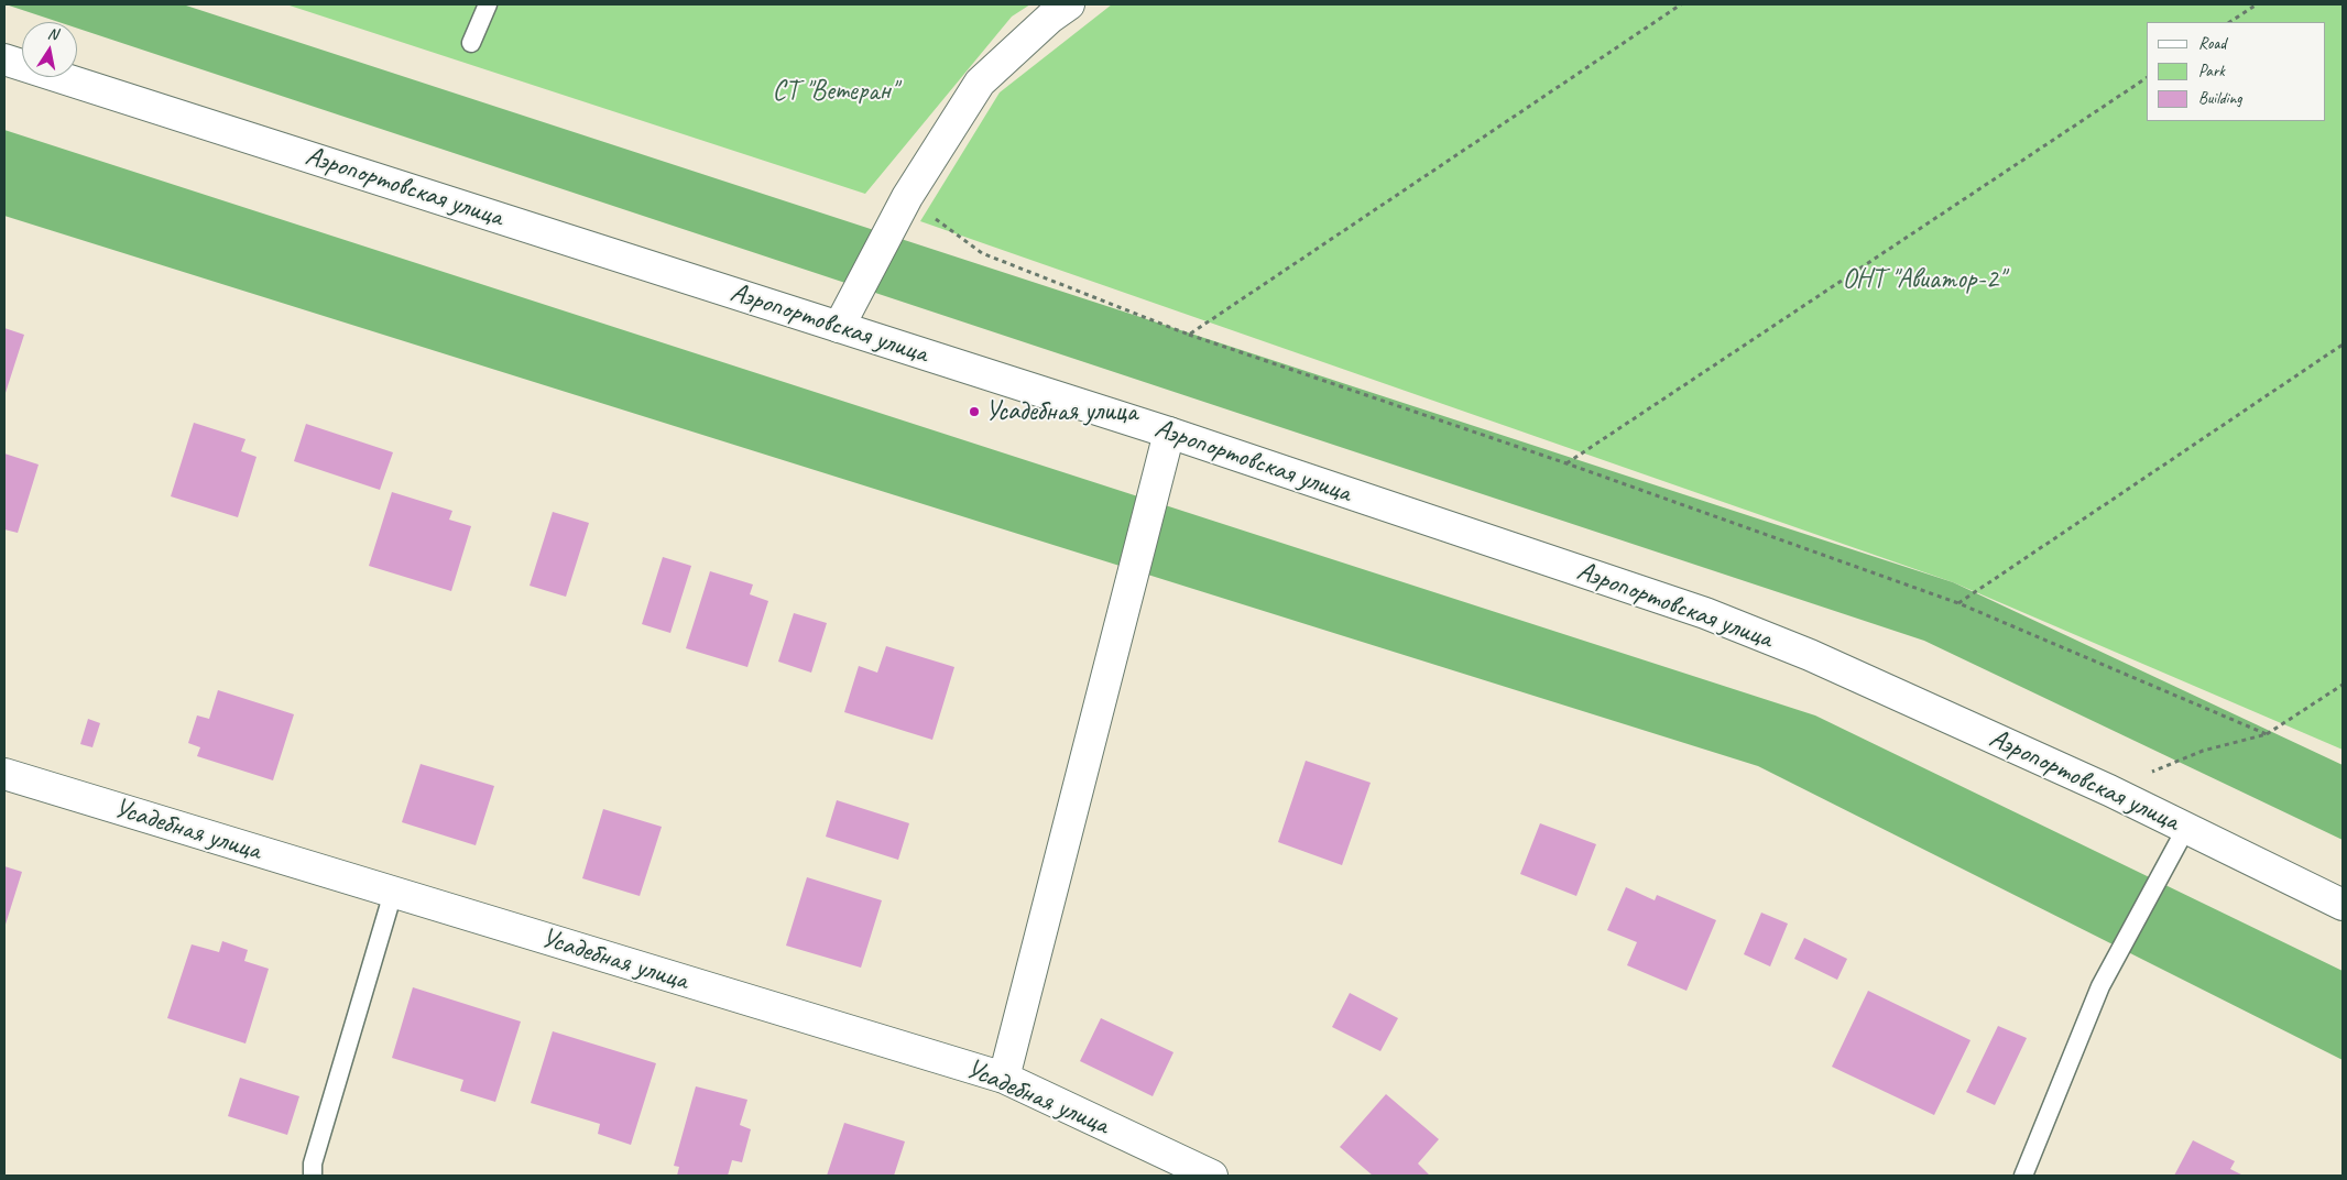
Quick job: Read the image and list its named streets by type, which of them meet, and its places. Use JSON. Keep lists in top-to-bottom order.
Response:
{
  "streets": {
    "street": ["Аэропортовская улица", "Усадебная улица"]
  },
  "parks": ["СТ \"Ветеран\"", "ОНТ \"Авиатор-2\""],
  "places": ["Усадебная улица"],
  "legend": ["Road", "Park", "Building"],
  "north": "top"
}
